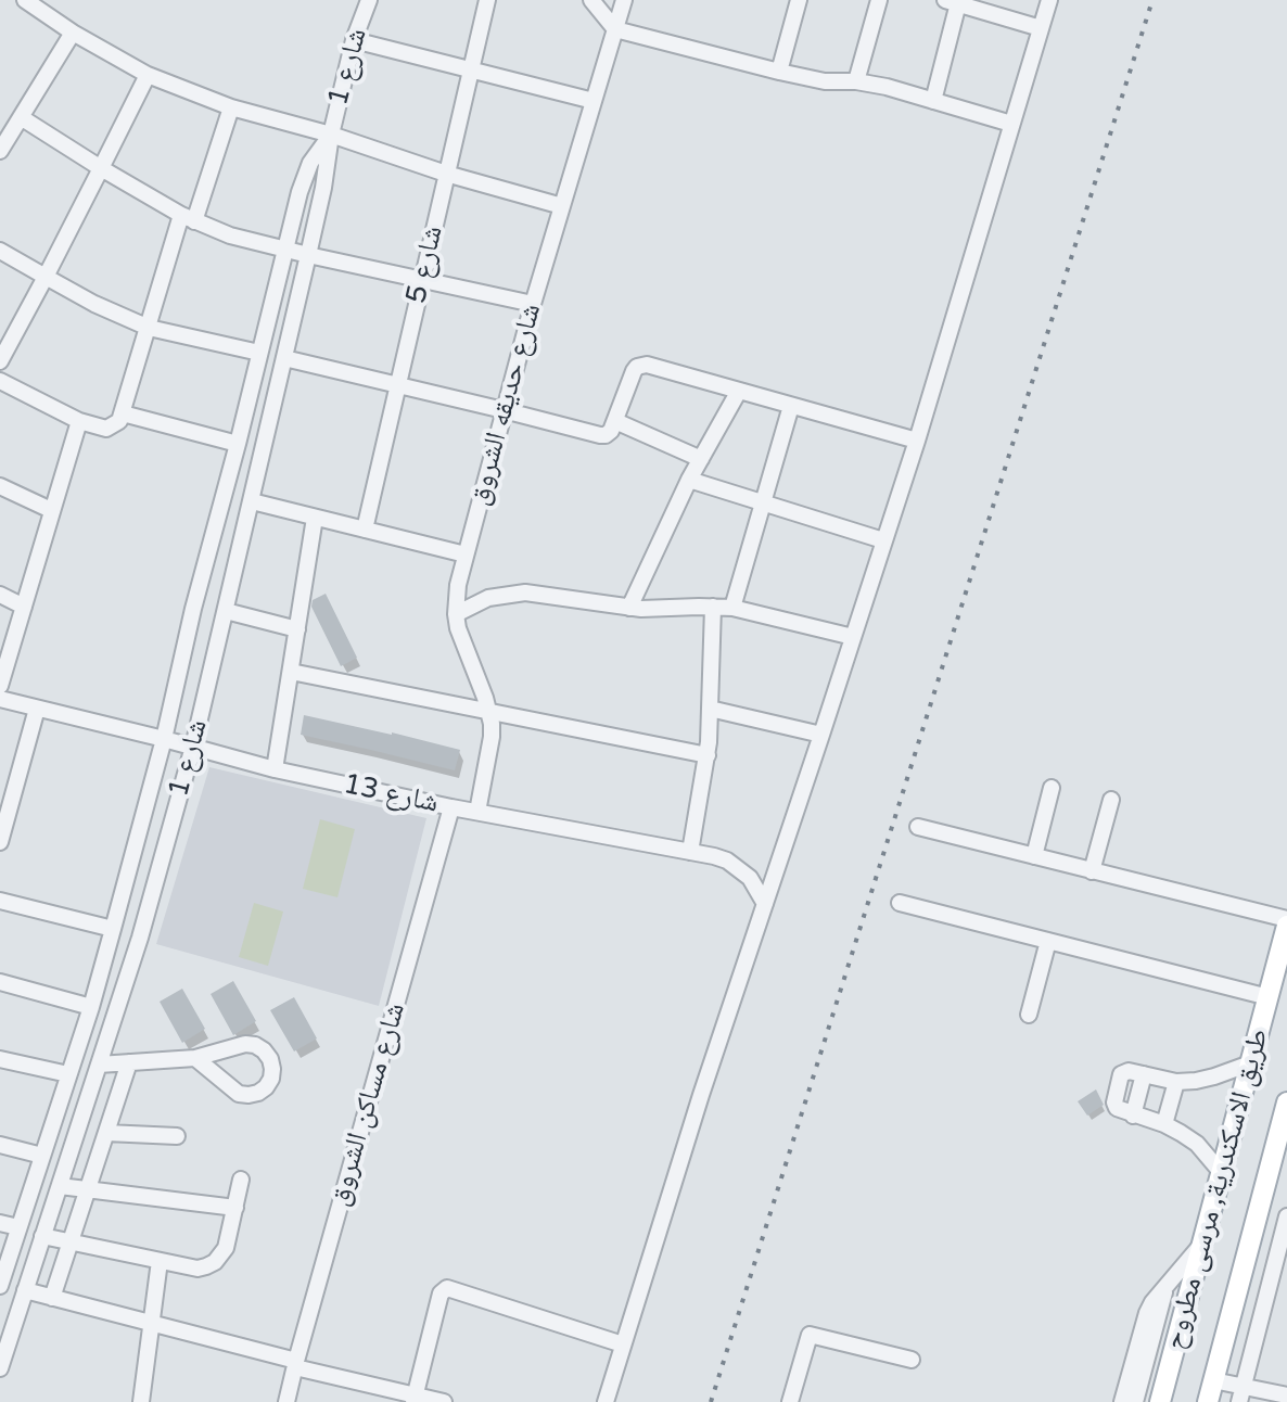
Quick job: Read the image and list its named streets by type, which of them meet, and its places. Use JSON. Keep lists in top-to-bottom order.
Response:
{
  "streets": {
    "main road": ["طريق الاسكندرية, مرسى مطروح"],
    "street": [
      "شارع 1",
      "شارع 5",
      "شارع حديقه الشروق",
      "شارع 13",
      "شارع مساكن الشروق"
    ]
  },
  "crossings": [
    ["شارع 1", "شارع 13"],
    ["شارع حديقه الشروق", "شارع 13"],
    ["شارع 13", "شارع مساكن الشروق"]
  ]
}
